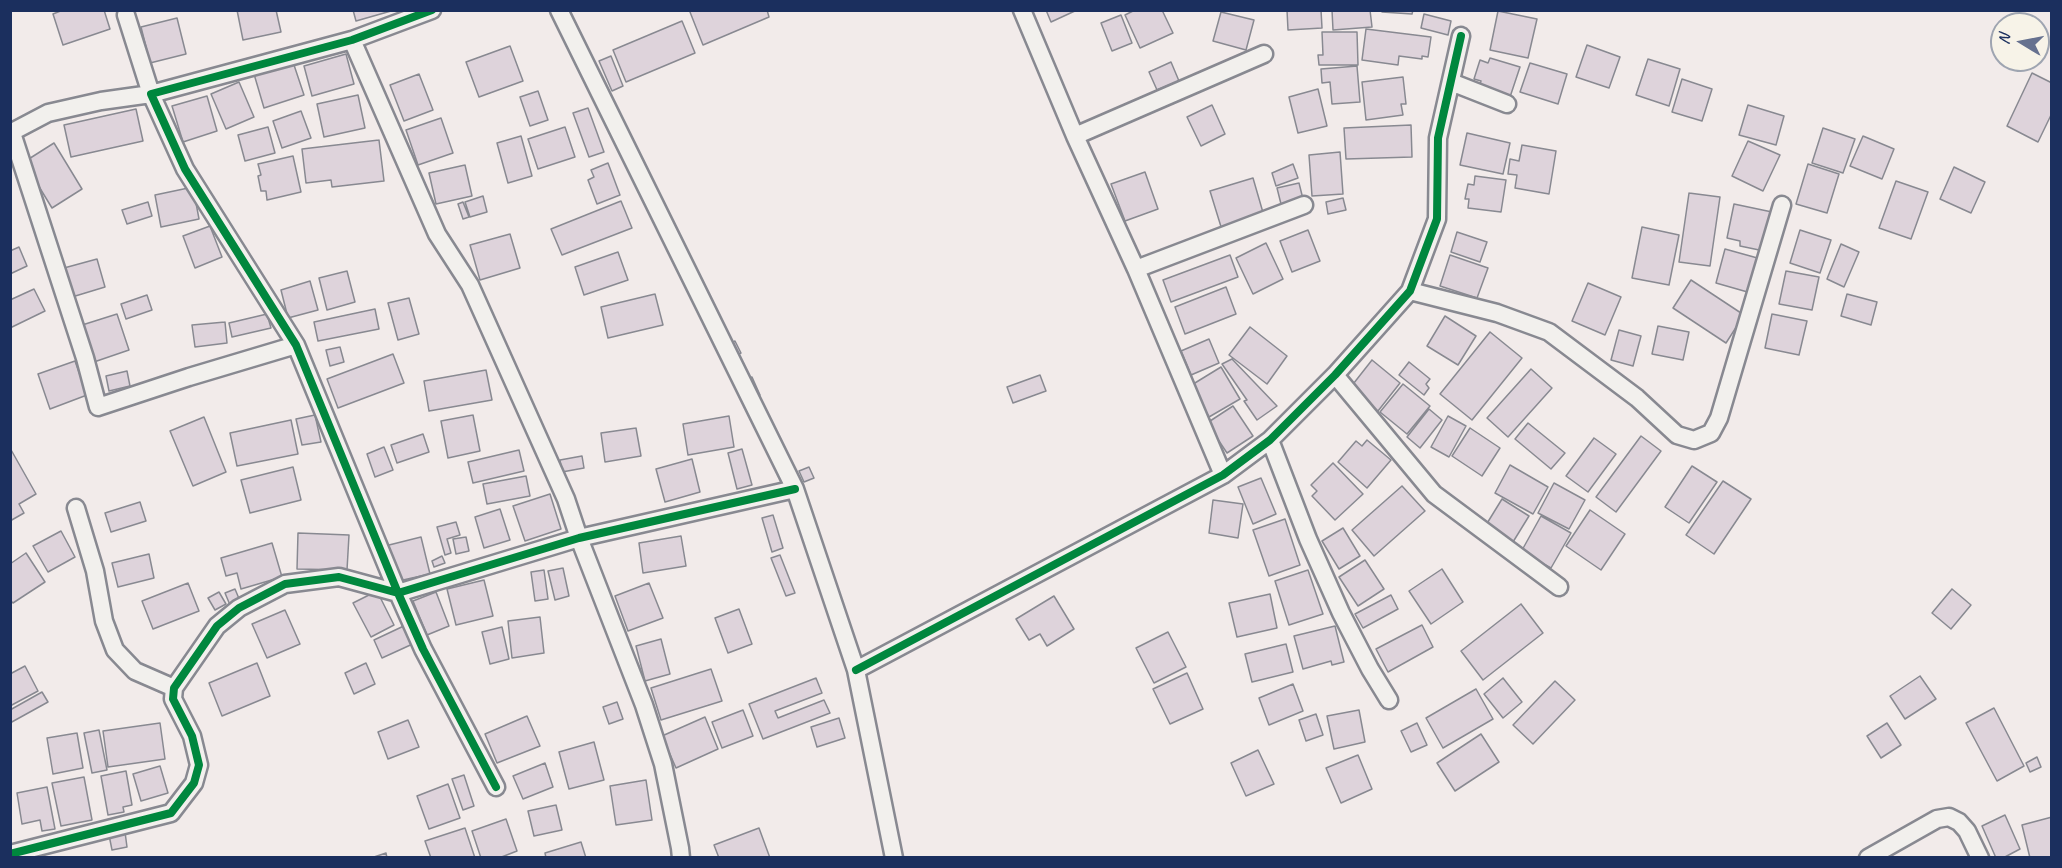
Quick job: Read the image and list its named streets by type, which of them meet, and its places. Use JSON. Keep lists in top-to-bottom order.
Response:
{
  "north": "left"
}
